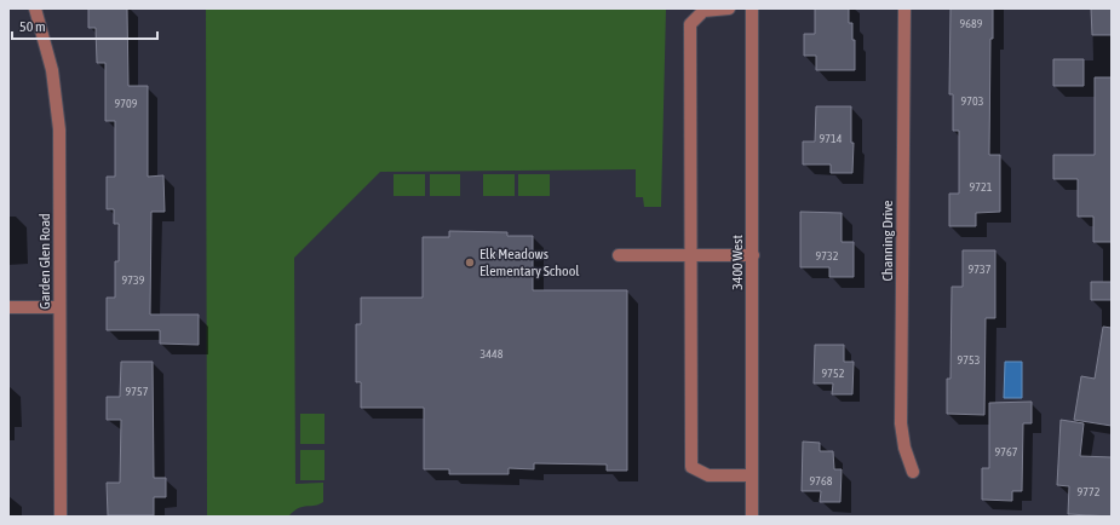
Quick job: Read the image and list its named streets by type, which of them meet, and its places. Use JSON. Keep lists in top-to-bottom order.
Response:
{
  "streets": {
    "street": ["Channing Drive", "Garden Glen Road", "3400 West"]
  },
  "places": ["Elk Meadows Elementary School"],
  "house_numbers": [
    "9689",
    "9703",
    "9709",
    "9714",
    "9721",
    "9732",
    "9737",
    "9739",
    "3448",
    "9753",
    "9752",
    "9757",
    "9767",
    "9768",
    "9772"
  ],
  "scale_bar": "50 m"
}
